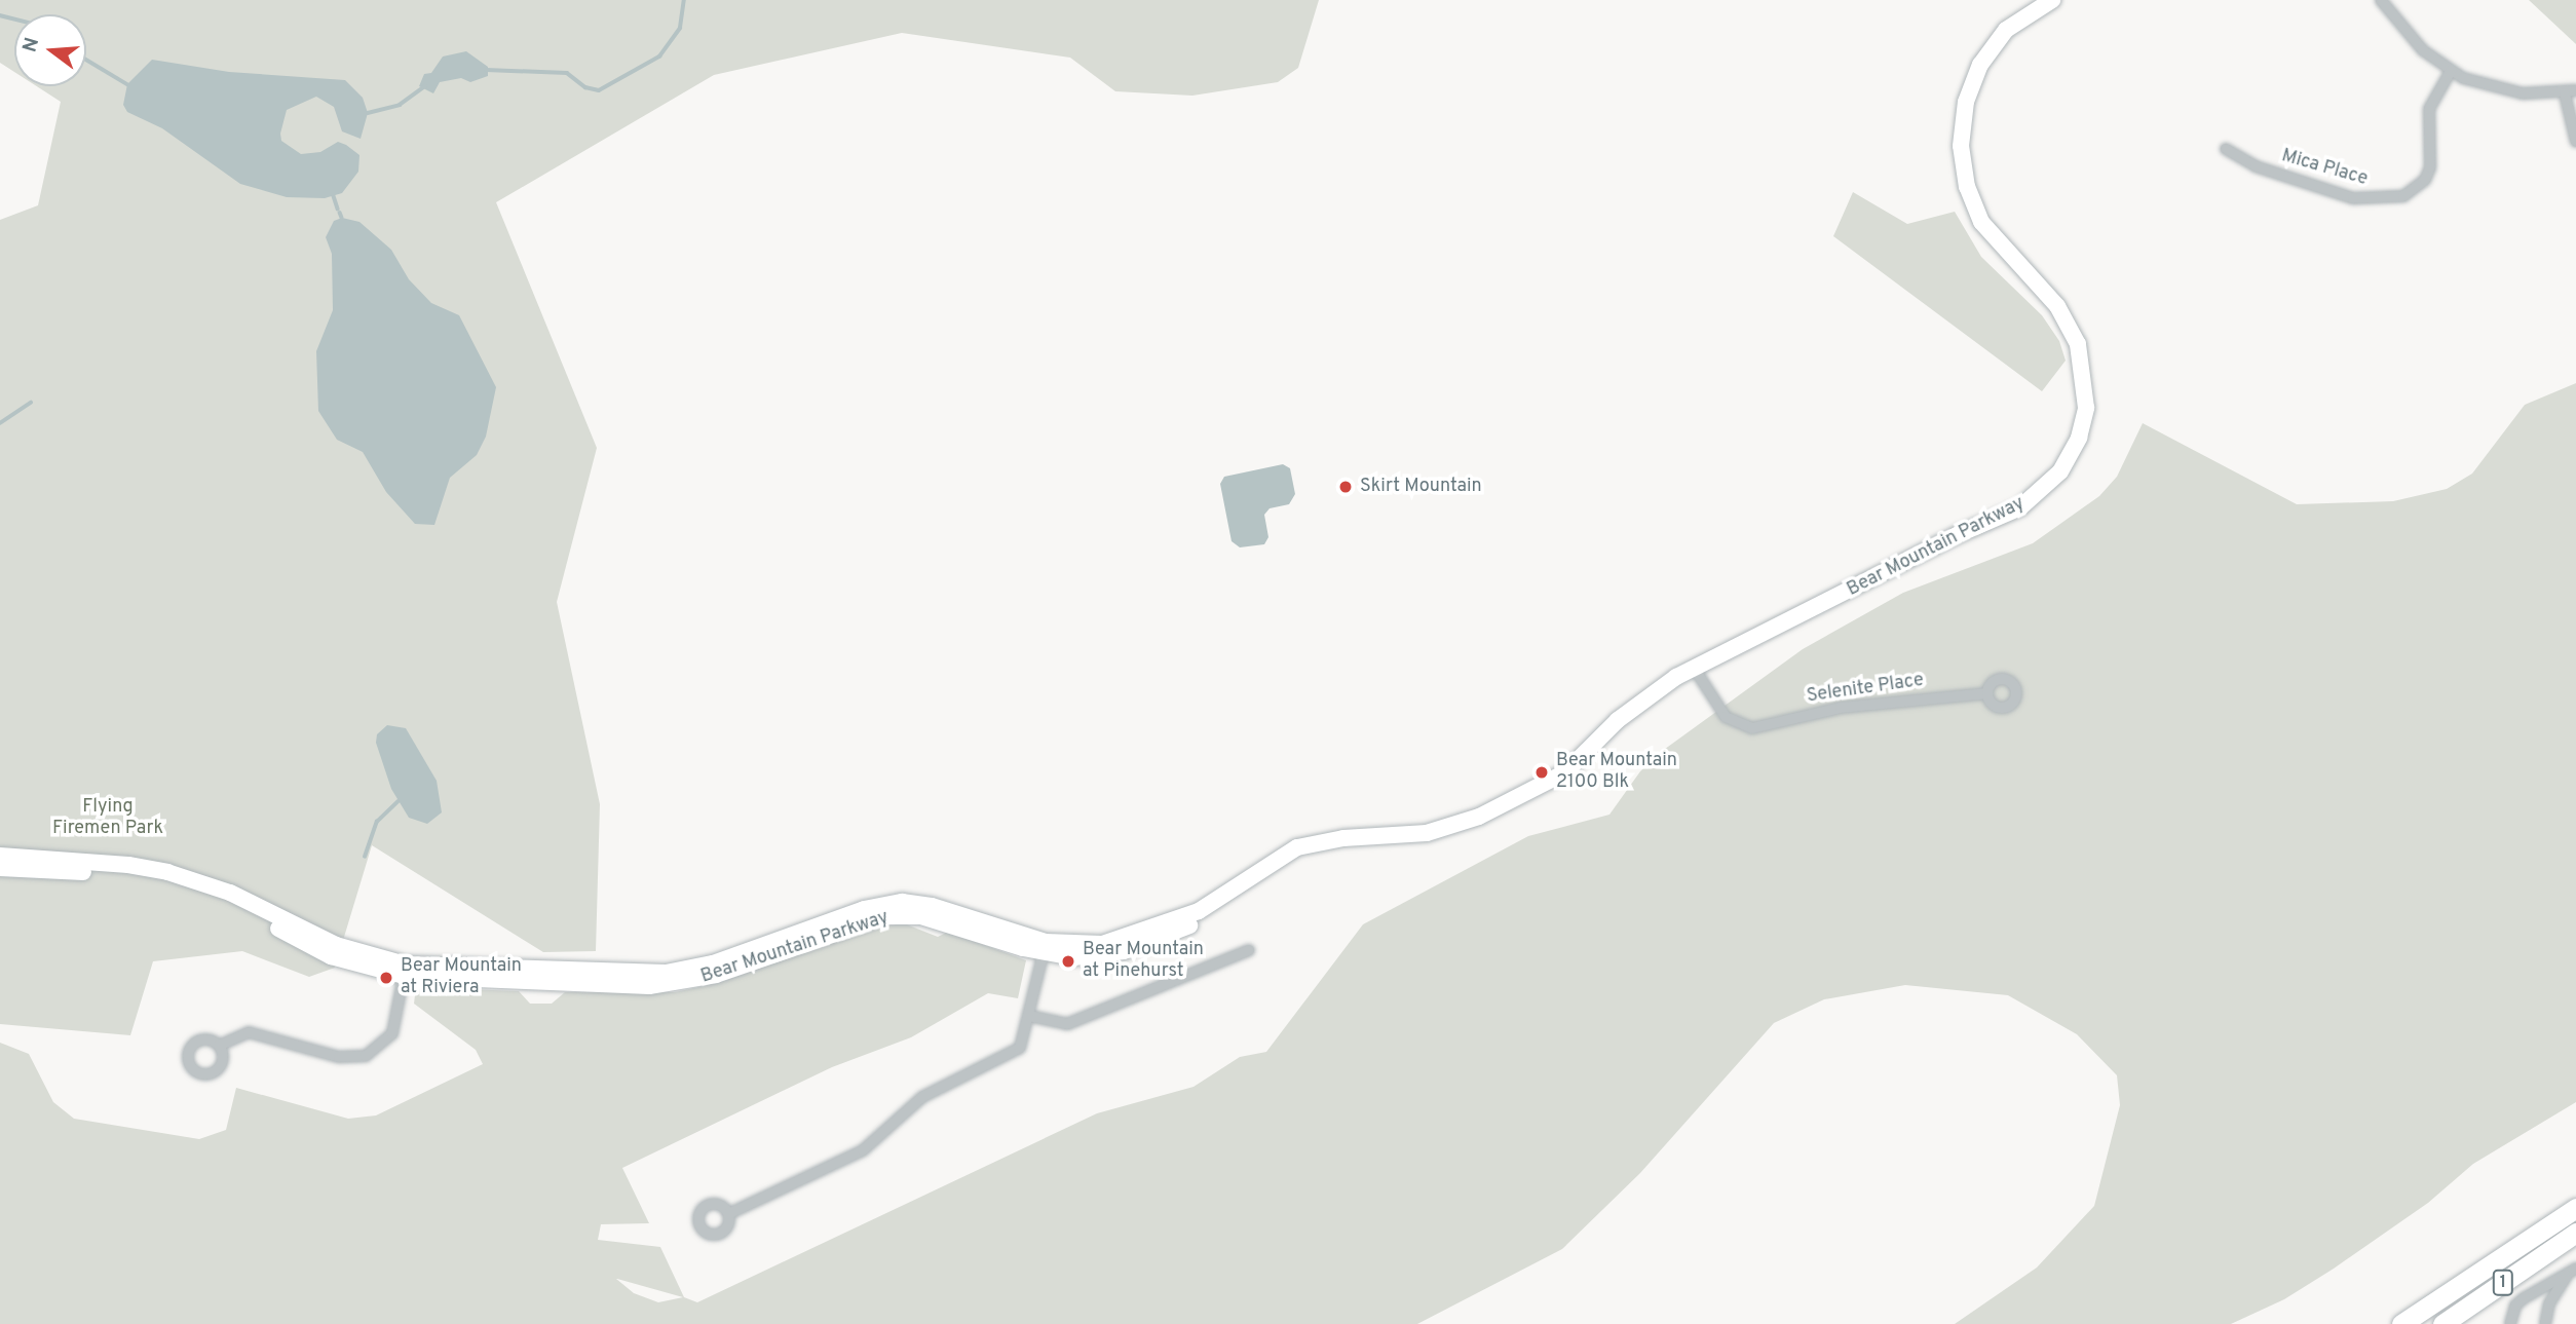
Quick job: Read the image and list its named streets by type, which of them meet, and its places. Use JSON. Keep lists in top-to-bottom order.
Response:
{
  "streets": {
    "highway": ["1"],
    "street": ["Mica Place", "Bear Mountain Parkway", "Selenite Place"]
  },
  "crossings": [
    ["Bear Mountain Parkway", "Selenite Place"]
  ],
  "parks": ["Flying Firemen Park"],
  "places": [
    "Skirt Mountain",
    "Bear Mountain 2100 Blk",
    "Bear Mountain at Pinehurst",
    "Bear Mountain at Riviera"
  ],
  "north": "left"
}
